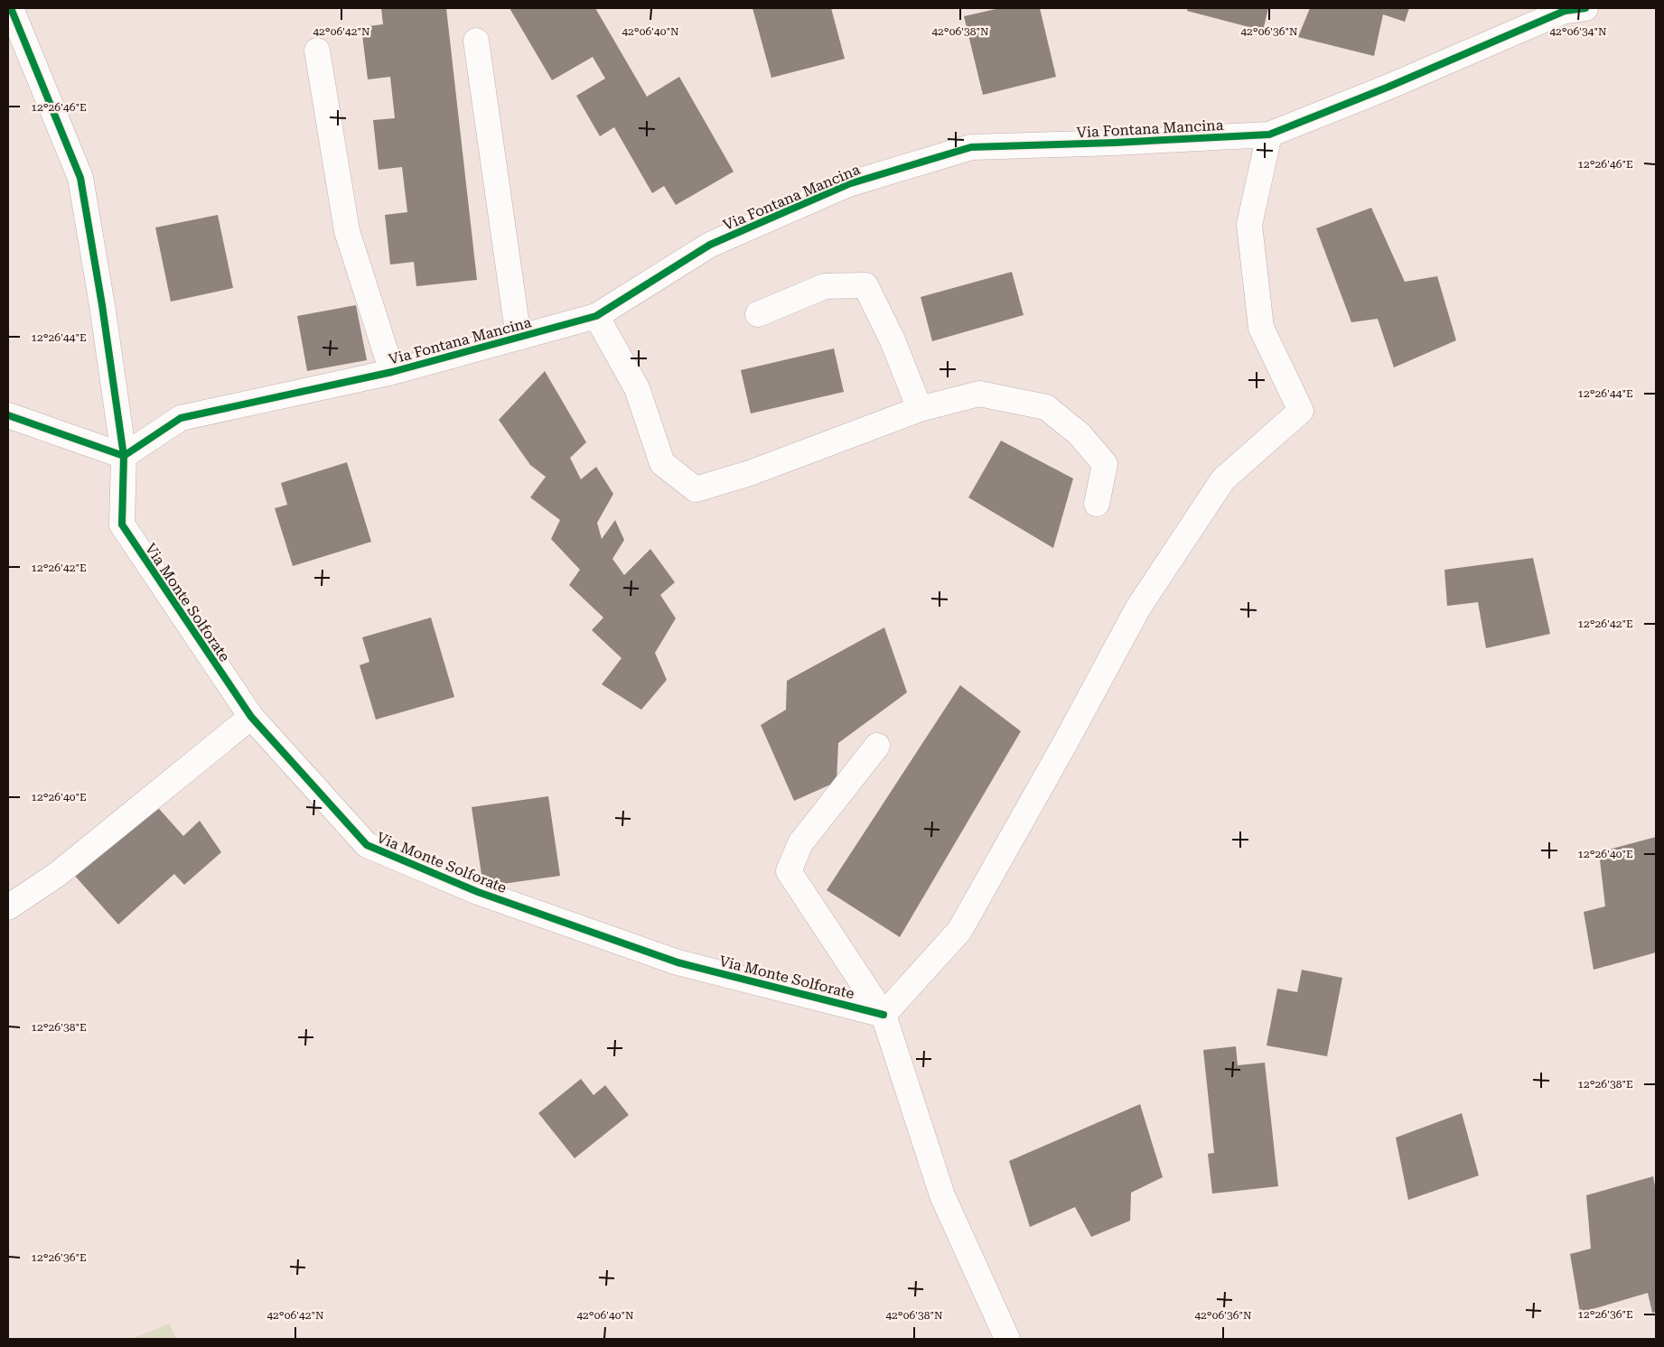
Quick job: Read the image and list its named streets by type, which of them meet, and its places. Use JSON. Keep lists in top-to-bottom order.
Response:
{
  "streets": {
    "street": ["Via Fontana Mancina", "Via Monte Solforate"]
  },
  "crossings": [
    ["Via Fontana Mancina", "Via Monte Solforate"]
  ],
  "coordinates": [
    "42°06'42\"N",
    "42°06'40\"N",
    "42°06'38\"N",
    "42°06'36\"N",
    "42°06'34\"N",
    "12°26'46\"E",
    "12°26'44\"E",
    "12°26'42\"E",
    "12°26'40\"E",
    "12°26'38\"E",
    "12°26'36\"E"
  ]
}
